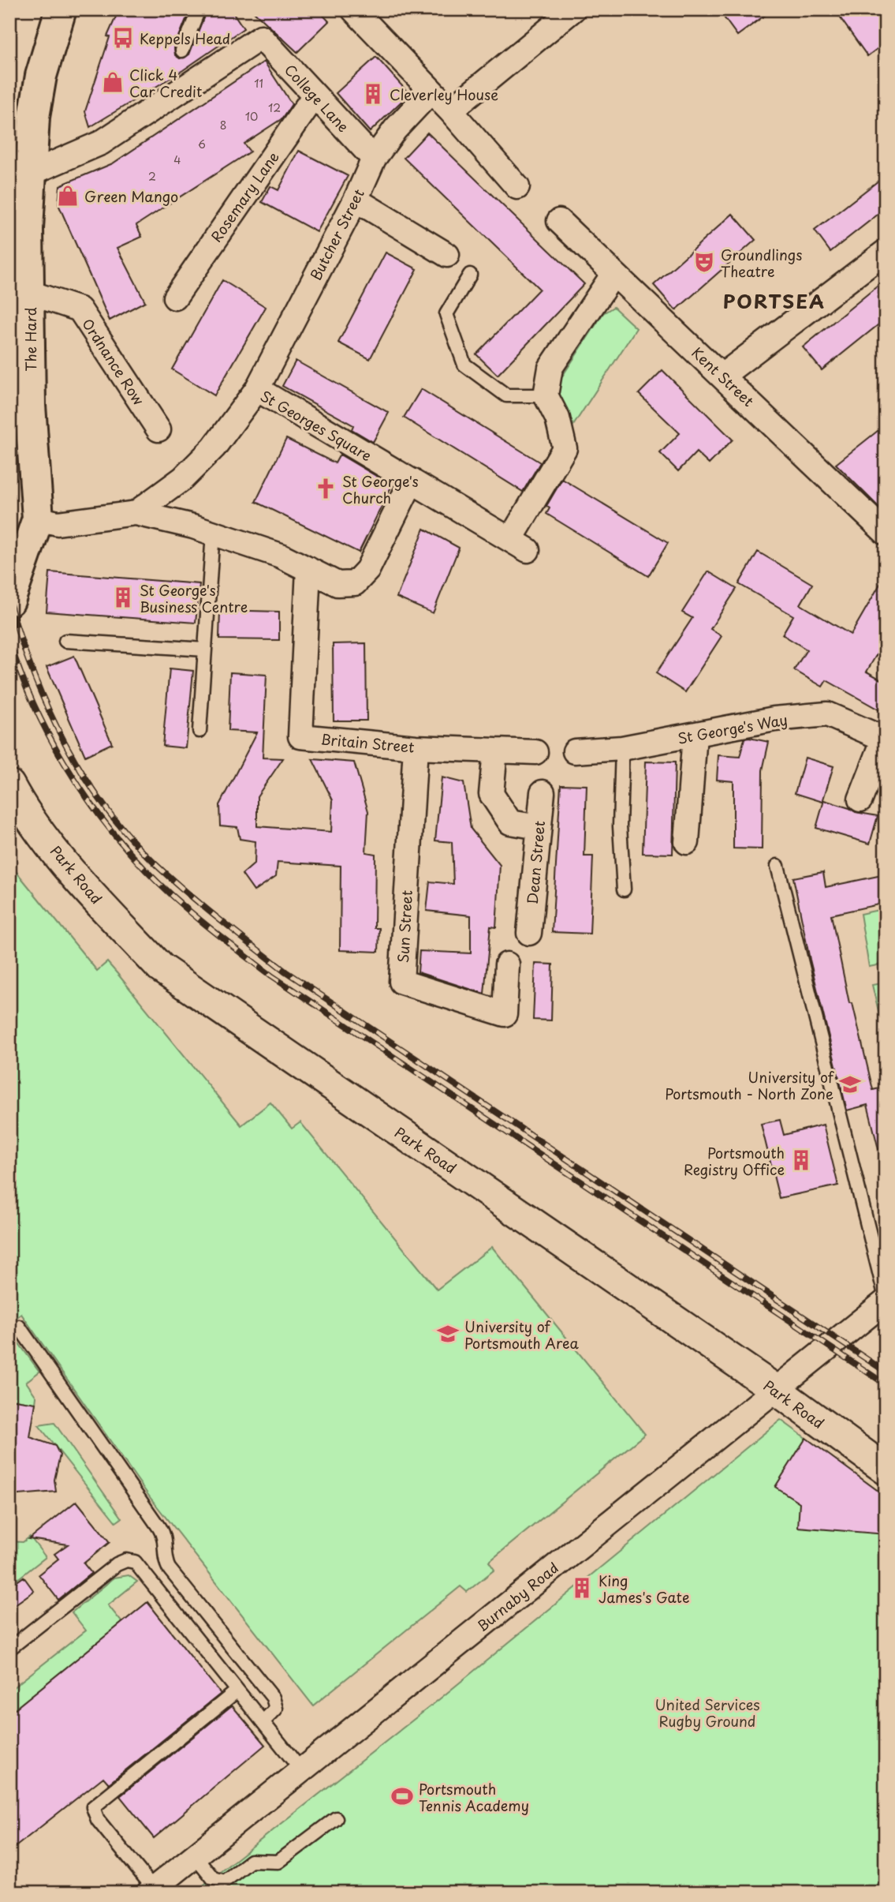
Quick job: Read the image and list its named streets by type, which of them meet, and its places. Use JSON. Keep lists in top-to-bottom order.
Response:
{
  "streets": {
    "main road": ["The Hard"],
    "street": [
      "College Lane",
      "Rosemary Lane",
      "Butcher Street",
      "Ordnance Row",
      "Kent Street",
      "St Georges Square",
      "St George's Way",
      "Britain Street",
      "Dean Street",
      "Park Road",
      "Sun Street",
      "Burnaby Road"
    ]
  },
  "crossings": [
    ["College Lane", "Rosemary Lane"],
    ["College Lane", "Butcher Street"],
    ["College Lane", "The Hard"],
    ["Butcher Street", "St Georges Square"],
    ["The Hard", "Ordnance Row"],
    ["The Hard", "St Georges Square"],
    ["St Georges Square", "Britain Street"],
    ["Britain Street", "Sun Street"],
    ["Park Road", "Burnaby Road"]
  ],
  "districts": ["PORTSEA"],
  "parks": ["United Services Rugby Ground"],
  "places": {
    "bus stop": ["Keppels Head"],
    "shop": ["Click 4 Car Credit", "Green Mango"],
    "building": [
      "Cleverley House",
      "St George's Business Centre",
      "Portsmouth Registry Office",
      "King James's Gate"
    ],
    "theatre": ["Groundlings Theatre"],
    "church": ["St George's Church"],
    "school or university": ["University of Portsmouth - North Zone", "University of Portsmouth Area"],
    "sports": ["Portsmouth Tennis Academy"]
  },
  "house_numbers": [
    "11",
    "12",
    "10",
    "8",
    "6",
    "4",
    "2"
  ]
}
